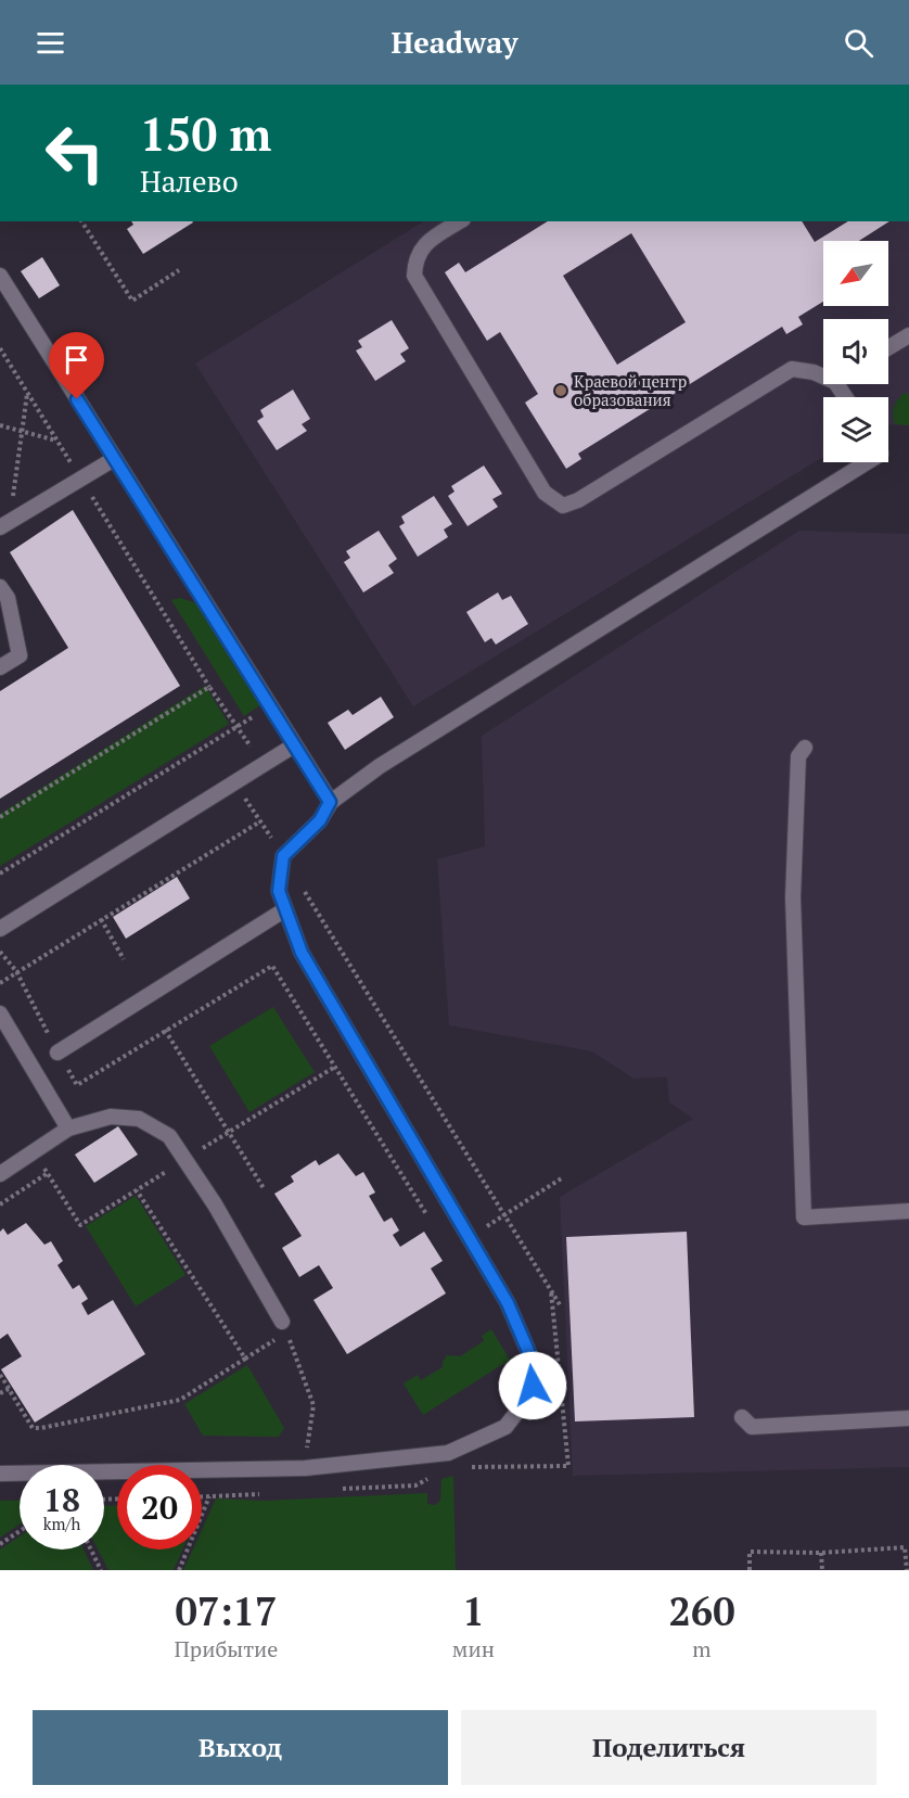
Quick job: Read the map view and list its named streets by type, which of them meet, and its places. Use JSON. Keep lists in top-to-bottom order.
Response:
{
  "places": ["Краевой центр образования"],
  "north": "bottom left",
  "page": {
    "header": "Headway",
    "turn": ["150 m", "Налево"],
    "speed": "18 km/h",
    "limit": "20",
    "eta": [
      "07:17",
      "Прибытие",
      "1",
      "мин",
      "260",
      "m"
    ],
    "buttons": ["Выход", "Поделиться"]
  }
}
